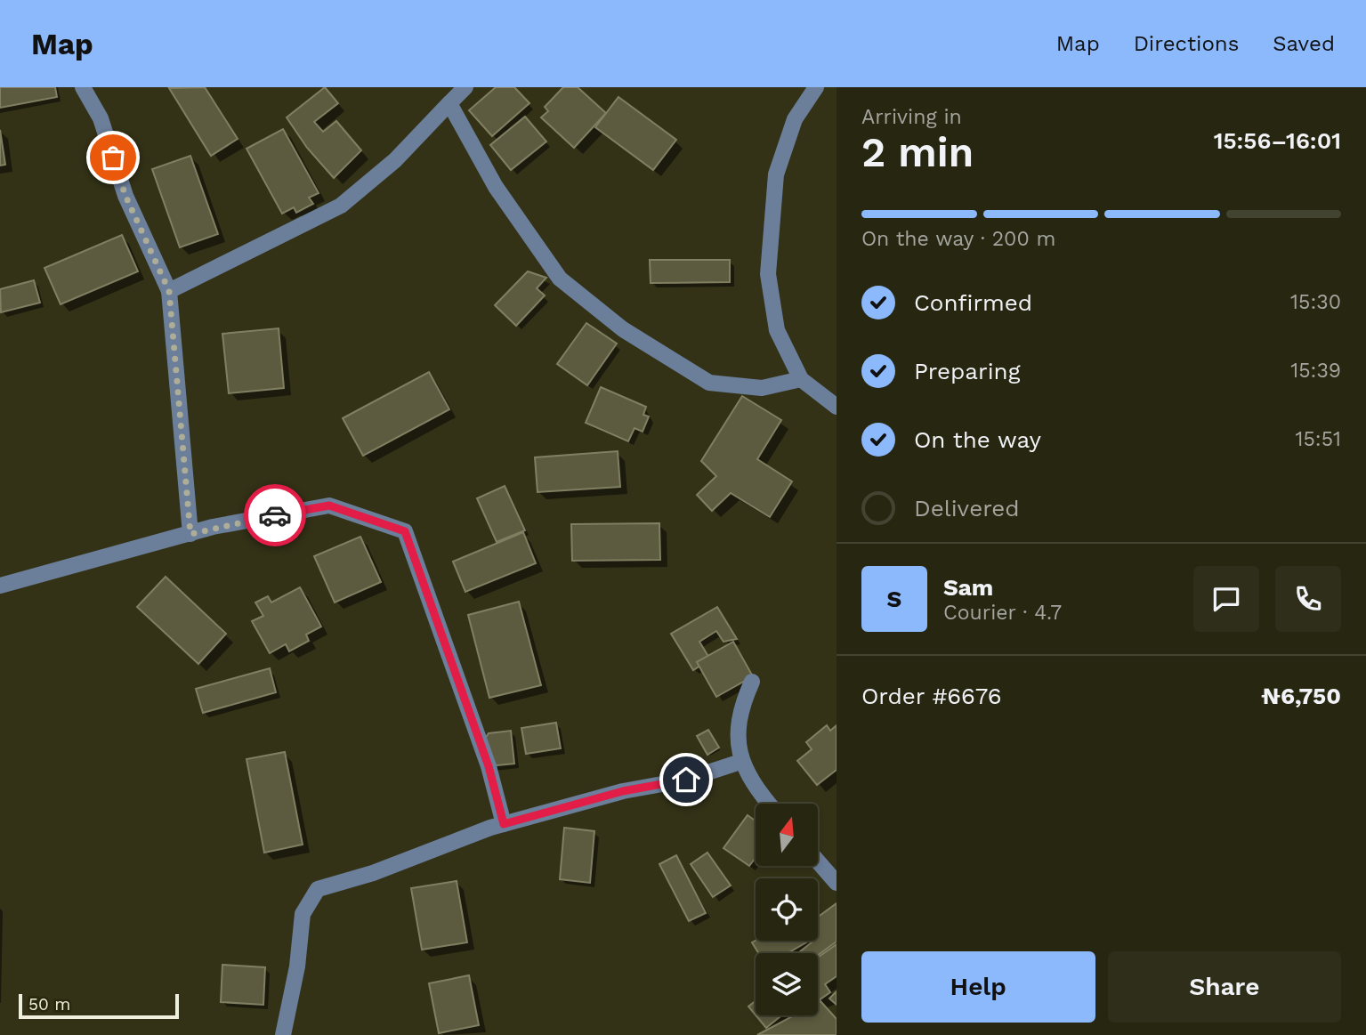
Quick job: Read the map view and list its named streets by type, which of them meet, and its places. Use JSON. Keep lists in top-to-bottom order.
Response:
{
  "scale_bar": "50 m",
  "north": "top",
  "page": {
    "header": "Map",
    "nav": ["Map", "Directions", "Saved"],
    "heading": ["2 min", "Arriving in", "15:56–16:01"],
    "panel": [
      "Sam",
      "Courier · 4.7",
      "Order #6676",
      "₦6,750"
    ],
    "bar": "On the way · 200 m",
    "list": [
      ["Confirmed", "15:30"],
      ["Preparing", "15:39"],
      ["On the way", "15:51"],
      "Delivered"
    ],
    "round": "S",
    "buttons": ["Help", "Share"],
    "scale": "50 m"
  }
}
